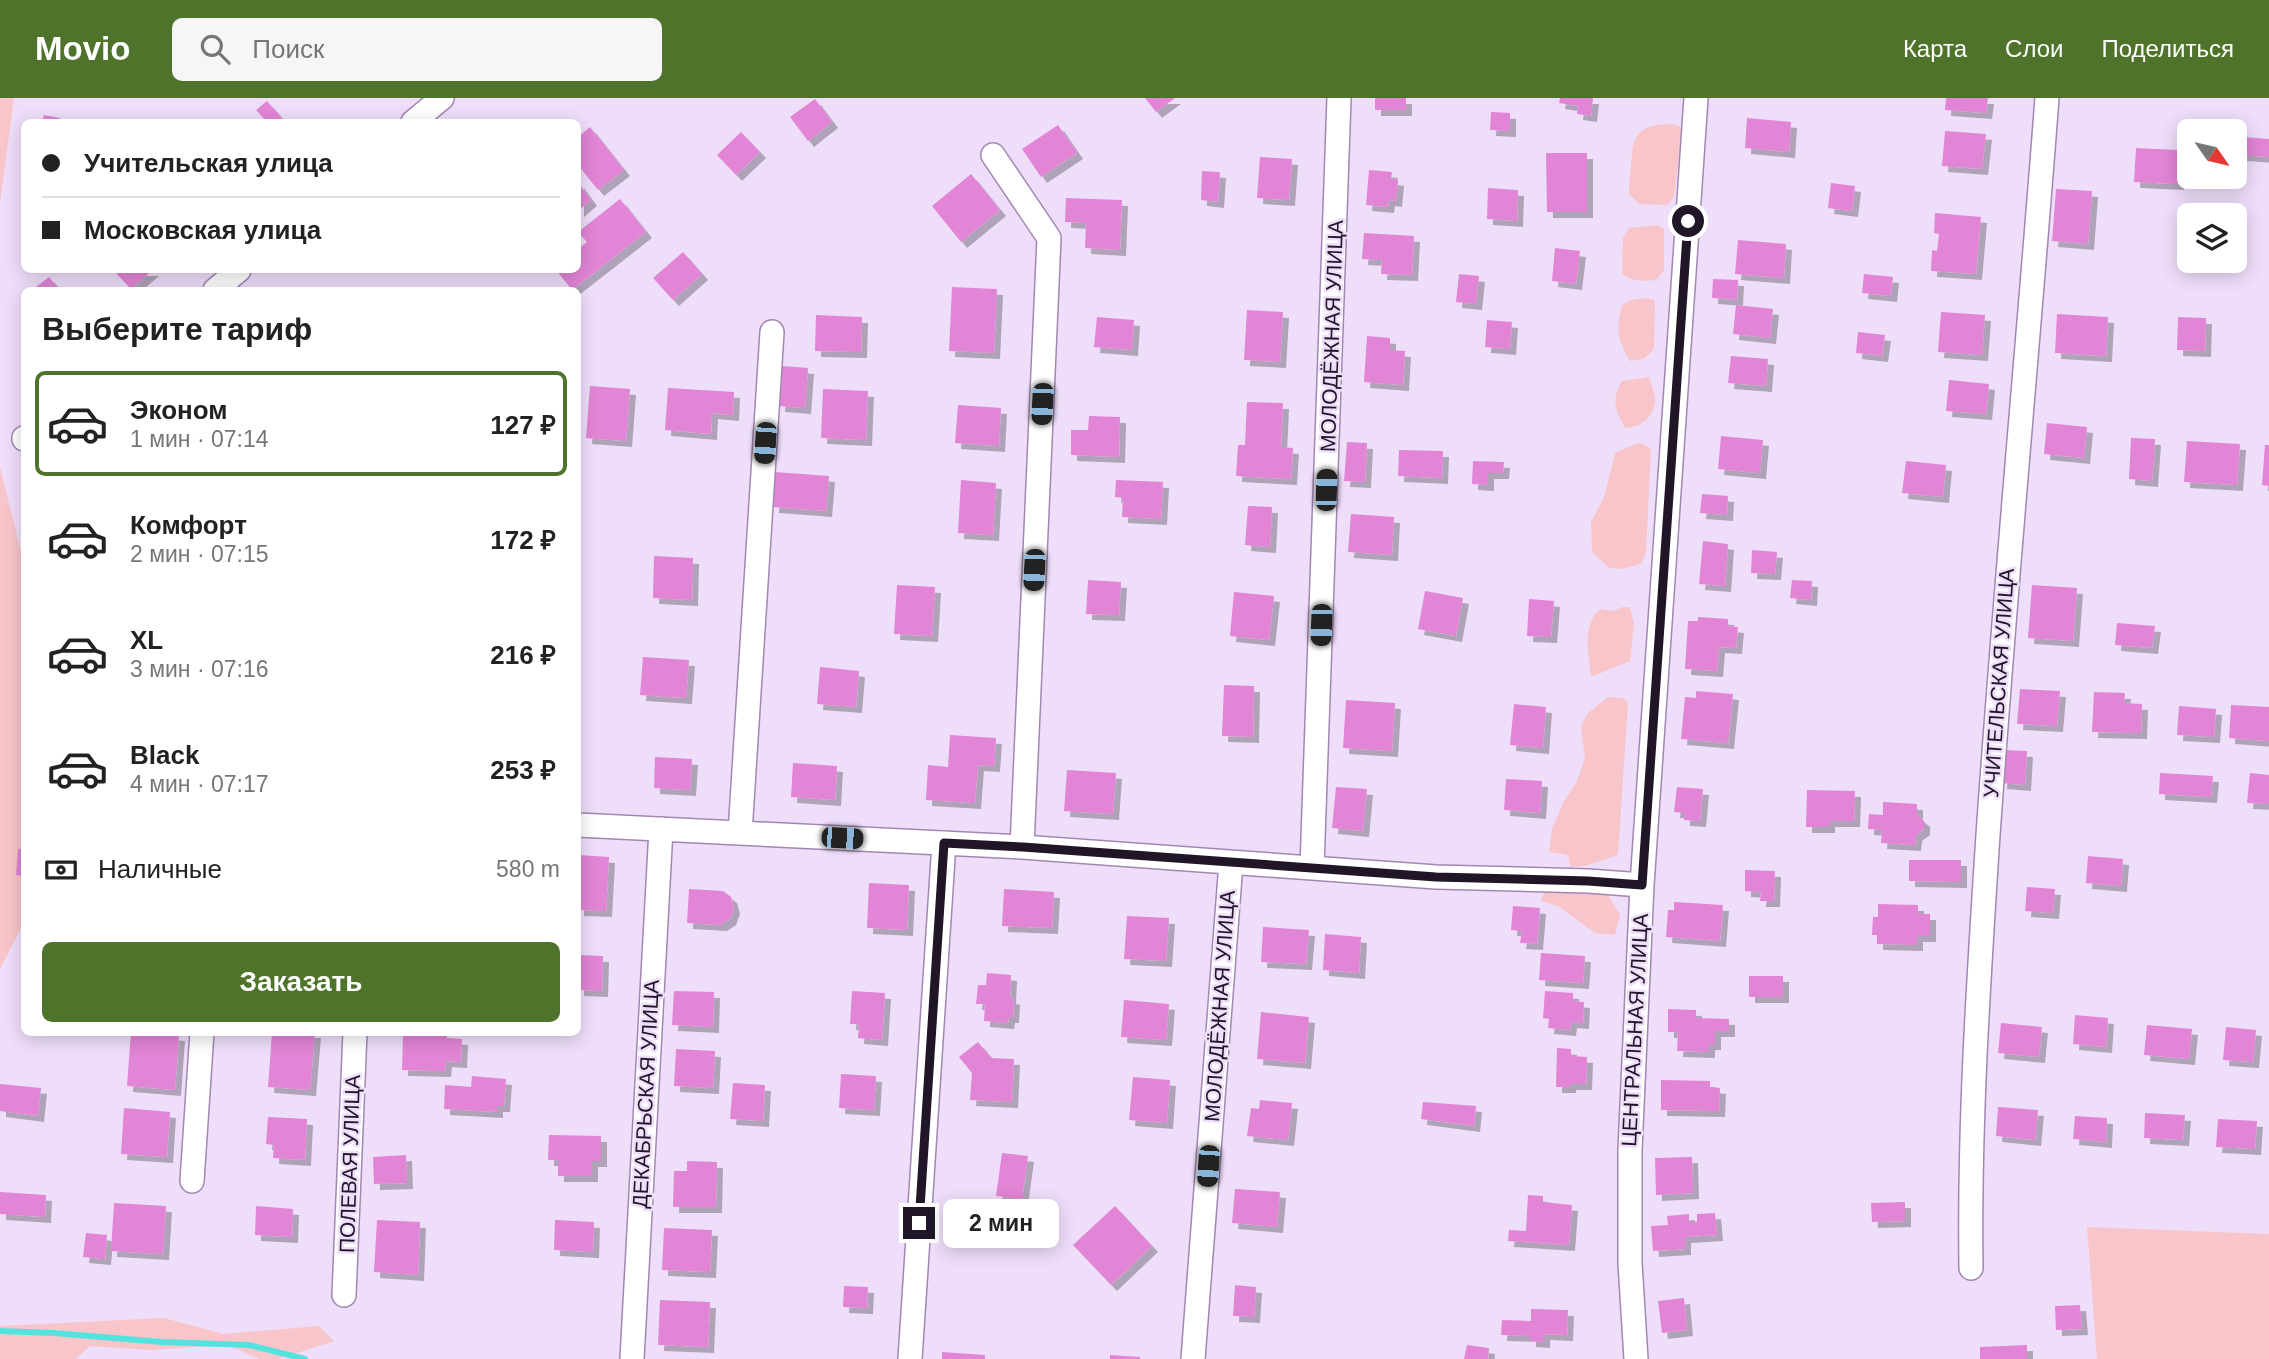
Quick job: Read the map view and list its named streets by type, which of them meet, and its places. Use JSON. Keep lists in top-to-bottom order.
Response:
{
  "streets": {
    "street": [
      "МОЛОДЁЖНАЯ УЛИЦА",
      "УЧИТЕЛЬСКАЯ УЛИЦА",
      "ЦЕНТРАЛЬНАЯ УЛИЦА",
      "ДЕКАБРЬСКАЯ УЛИЦА",
      "ПОЛЕВАЯ УЛИЦА"
    ]
  },
  "north": "bottom right",
  "page": {
    "header": "Movio",
    "search": "Поиск",
    "nav": ["Карта", "Слои", "Поделиться"],
    "banner": ["Учительская улица", "Московская улица"],
    "heading": "Выберите тариф",
    "list": [
      {
        "name": "Эконом",
        "note": "1 мин · 07:14",
        "value": "127 ₽"
      },
      {
        "name": "Комфорт",
        "note": "2 мин · 07:15",
        "value": "172 ₽"
      },
      {
        "name": "XL",
        "note": "3 мин · 07:16",
        "value": "216 ₽"
      },
      {
        "name": "Black",
        "note": "4 мин · 07:17",
        "value": "253 ₽"
      }
    ],
    "pay": ["Наличные", "580 m"],
    "buttons": "Заказать",
    "bubble": "2 мин"
  }
}
